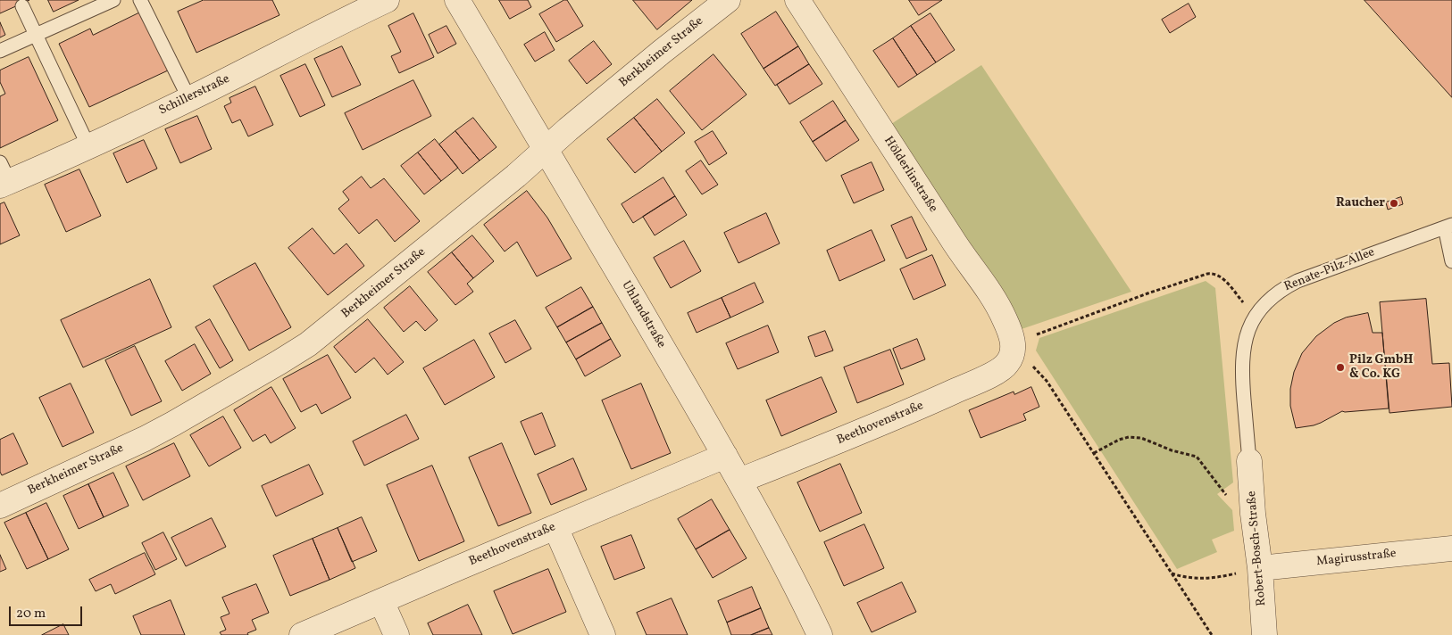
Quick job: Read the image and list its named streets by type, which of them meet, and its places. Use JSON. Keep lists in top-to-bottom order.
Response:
{
  "streets": {
    "street": [
      "Berkheimer Straße",
      "Schillerstraße",
      "Hölderlinstraße",
      "Uhlandstraße",
      "Beethovenstraße",
      "Robert-Bosch-Straße",
      "Magirusstraße"
    ],
    "lane": ["Renate-Pilz-Allee"]
  },
  "crossings": [
    ["Berkheimer Straße", "Uhlandstraße"],
    ["Hölderlinstraße", "Beethovenstraße"],
    ["Renate-Pilz-Allee", "Robert-Bosch-Straße"],
    ["Uhlandstraße", "Beethovenstraße"],
    ["Robert-Bosch-Straße", "Magirusstraße"]
  ],
  "places": ["Raucher", "Pilz GmbH & Co. KG"],
  "scale_bar": "20 m"
}
